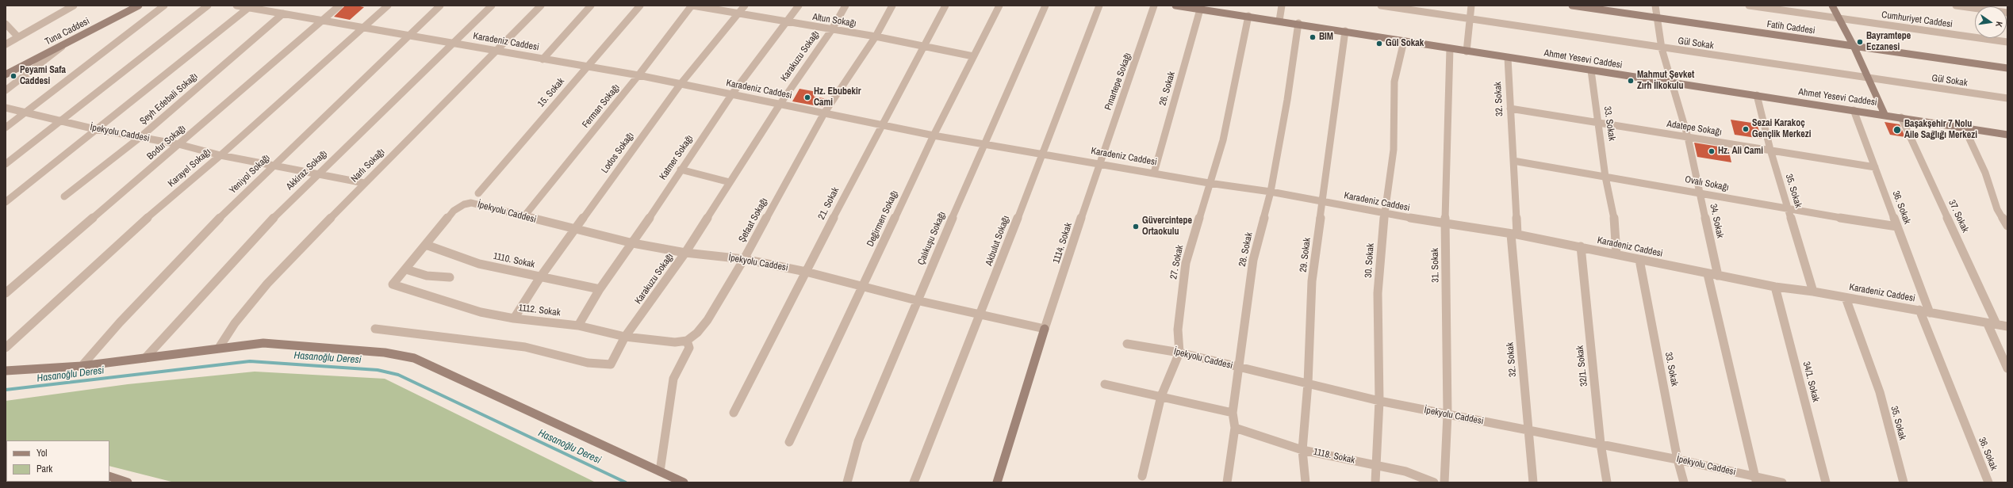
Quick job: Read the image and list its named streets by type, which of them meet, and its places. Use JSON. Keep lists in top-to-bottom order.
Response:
{
  "streets": {
    "main road": ["Fatih Caddesi", "Tuna Caddesi", "Ahmet Yesevi Caddesi"],
    "street": [
      "Cumhuriyet Caddesi",
      "Altun Sokağı",
      "Karadeniz Caddesi",
      "Gül Sokak",
      "Karakuzu Sokağı",
      "Pınartepe Sokağı",
      "26. Sokak",
      "15. Sokak",
      "Şeyh Edebali Sokağı",
      "32. Sokak",
      "Ferman Sokağı",
      "33. Sokak",
      "Adatepe Sokağı",
      "İpekyolu Caddesi",
      "Bodur Sokağı",
      "Lodos Sokağı",
      "Katmer Sokağı",
      "Narlı Sokağı",
      "Karayel Sokağı",
      "Akkiraz Sokağı",
      "Yeniyol Sokağı",
      "Ovalı Sokağı",
      "35. Sokak",
      "21. Sokak",
      "36. Sokak",
      "37. Sokak",
      "Değirmen Sokağı",
      "Şefaat Sokağı",
      "34. Sokak",
      "Çalıkuşu Sokağı",
      "Akbulut Sokağı",
      "1114. Sokak",
      "28. Sokak",
      "29. Sokak",
      "1110. Sokak",
      "30. Sokak",
      "27. Sokak",
      "31. Sokak",
      "1112. Sokak",
      "32/1. Sokak",
      "34/1. Sokak",
      "1118. Sokak"
    ]
  },
  "crossings": [
    ["Altun Sokağı", "Karakuzu Sokağı"],
    ["Altun Sokağı", "Ferman Sokağı"],
    ["Altun Sokağı", "Lodos Sokağı"],
    ["Altun Sokağı", "Katmer Sokağı"],
    ["Altun Sokağı", "21. Sokak"],
    ["Altun Sokağı", "Değirmen Sokağı"],
    ["Altun Sokağı", "Şefaat Sokağı"],
    ["Fatih Caddesi", "34. Sokak"],
    ["Karadeniz Caddesi", "Karakuzu Sokağı"],
    ["Karadeniz Caddesi", "Pınartepe Sokağı"],
    ["Karadeniz Caddesi", "26. Sokak"],
    ["Karadeniz Caddesi", "15. Sokak"],
    ["Karadeniz Caddesi", "Şeyh Edebali Sokağı"],
    ["Karadeniz Caddesi", "32. Sokak"],
    ["Karadeniz Caddesi", "Ferman Sokağı"],
    ["Karadeniz Caddesi", "33. Sokak"],
    ["Karadeniz Caddesi", "Bodur Sokağı"],
    ["Karadeniz Caddesi", "Lodos Sokağı"],
    ["Karadeniz Caddesi", "Katmer Sokağı"],
    ["Karadeniz Caddesi", "Narlı Sokağı"],
    ["Karadeniz Caddesi", "Karayel Sokağı"],
    ["Karadeniz Caddesi", "Akkiraz Sokağı"],
    ["Karadeniz Caddesi", "Yeniyol Sokağı"],
    ["Karadeniz Caddesi", "35. Sokak"],
    ["Karadeniz Caddesi", "21. Sokak"],
    ["Karadeniz Caddesi", "36. Sokak"],
    ["Karadeniz Caddesi", "37. Sokak"],
    ["Karadeniz Caddesi", "Değirmen Sokağı"],
    ["Karadeniz Caddesi", "Şefaat Sokağı"],
    ["Karadeniz Caddesi", "34. Sokak"],
    ["Karadeniz Caddesi", "Çalıkuşu Sokağı"],
    ["Karadeniz Caddesi", "Akbulut Sokağı"],
    ["Karadeniz Caddesi", "1114. Sokak"],
    ["Karadeniz Caddesi", "28. Sokak"],
    ["Karadeniz Caddesi", "29. Sokak"],
    ["Karadeniz Caddesi", "30. Sokak"],
    ["Karadeniz Caddesi", "27. Sokak"],
    ["Karadeniz Caddesi", "31. Sokak"],
    ["Karadeniz Caddesi", "32/1. Sokak"],
    ["Karadeniz Caddesi", "34/1. Sokak"],
    ["Gül Sokak", "34. Sokak"],
    ["Karakuzu Sokağı", "İpekyolu Caddesi"],
    ["Karakuzu Sokağı", "1112. Sokak"],
    ["Ahmet Yesevi Caddesi", "26. Sokak"],
    ["Ahmet Yesevi Caddesi", "32. Sokak"],
    ["Ahmet Yesevi Caddesi", "33. Sokak"],
    ["Ahmet Yesevi Caddesi", "35. Sokak"],
    ["Ahmet Yesevi Caddesi", "36. Sokak"],
    ["Ahmet Yesevi Caddesi", "37. Sokak"],
    ["Ahmet Yesevi Caddesi", "34. Sokak"],
    ["Ahmet Yesevi Caddesi", "28. Sokak"],
    ["Ahmet Yesevi Caddesi", "29. Sokak"],
    ["Ahmet Yesevi Caddesi", "30. Sokak"],
    ["Ahmet Yesevi Caddesi", "27. Sokak"],
    ["Ahmet Yesevi Caddesi", "31. Sokak"],
    ["Pınartepe Sokağı", "1114. Sokak"],
    ["Şeyh Edebali Sokağı", "İpekyolu Caddesi"],
    ["32. Sokak", "Adatepe Sokağı"],
    ["32. Sokak", "İpekyolu Caddesi"],
    ["32. Sokak", "Ovalı Sokağı"],
    ["Ferman Sokağı", "İpekyolu Caddesi"],
    ["33. Sokak", "Adatepe Sokağı"],
    ["33. Sokak", "İpekyolu Caddesi"],
    ["33. Sokak", "Ovalı Sokağı"],
    ["Adatepe Sokağı", "35. Sokak"],
    ["Adatepe Sokağı", "36. Sokak"],
    ["Adatepe Sokağı", "34. Sokak"],
    ["İpekyolu Caddesi", "Bodur Sokağı"],
    ["İpekyolu Caddesi", "Lodos Sokağı"],
    ["İpekyolu Caddesi", "Katmer Sokağı"],
    ["İpekyolu Caddesi", "Narlı Sokağı"],
    ["İpekyolu Caddesi", "Karayel Sokağı"],
    ["İpekyolu Caddesi", "Akkiraz Sokağı"],
    ["İpekyolu Caddesi", "Yeniyol Sokağı"],
    ["İpekyolu Caddesi", "21. Sokak"],
    ["İpekyolu Caddesi", "Değirmen Sokağı"],
    ["İpekyolu Caddesi", "Şefaat Sokağı"],
    ["İpekyolu Caddesi", "Çalıkuşu Sokağı"],
    ["İpekyolu Caddesi", "Akbulut Sokağı"],
    ["İpekyolu Caddesi", "1114. Sokak"],
    ["İpekyolu Caddesi", "28. Sokak"],
    ["İpekyolu Caddesi", "29. Sokak"],
    ["İpekyolu Caddesi", "1110. Sokak"],
    ["İpekyolu Caddesi", "30. Sokak"],
    ["İpekyolu Caddesi", "27. Sokak"],
    ["İpekyolu Caddesi", "31. Sokak"],
    ["İpekyolu Caddesi", "32/1. Sokak"],
    ["Lodos Sokağı", "1110. Sokak"],
    ["Lodos Sokağı", "1112. Sokak"],
    ["Katmer Sokağı", "1110. Sokak"],
    ["Katmer Sokağı", "1112. Sokak"],
    ["Ovalı Sokağı", "35. Sokak"],
    ["Ovalı Sokağı", "36. Sokak"],
    ["Ovalı Sokağı", "34. Sokak"],
    ["Şefaat Sokağı", "1112. Sokak"],
    ["28. Sokak", "1118. Sokak"],
    ["29. Sokak", "1118. Sokak"],
    ["30. Sokak", "1118. Sokak"]
  ],
  "water": ["Hasanoğlu Deresi"],
  "places": [
    "BIM",
    "Bayramtepe Eczanesi",
    "Gül Sokak",
    "Peyami Safa Caddesi",
    "Mahmut Şevket Zırh İlkokulu",
    "Hz. Ebubekir Cami",
    "Sezai Karakoç Gençlik Merkezi",
    "Başakşehir 7 Nolu Aile Sağlığı Merkezi",
    "Hz. Ali Cami",
    "Güvercintepe Ortaokulu"
  ],
  "legend": ["Yol", "Park"],
  "north": "right"
}
